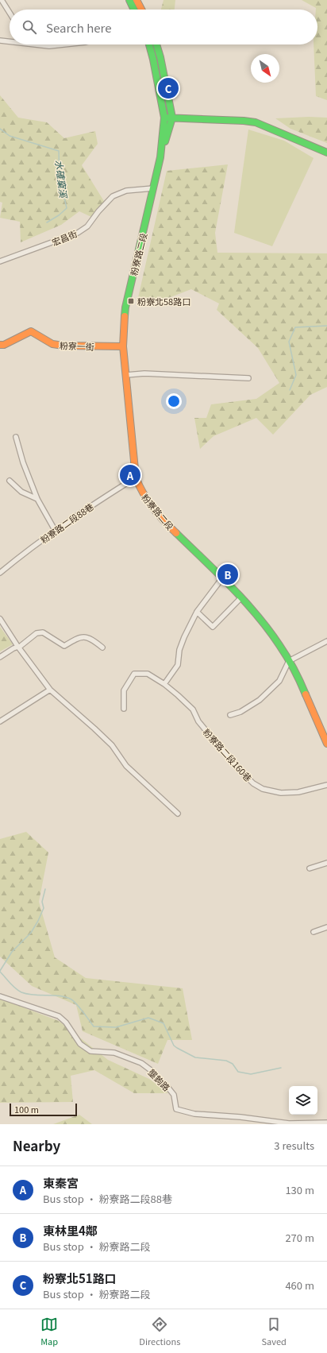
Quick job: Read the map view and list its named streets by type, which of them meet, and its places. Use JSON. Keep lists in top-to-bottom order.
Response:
{
  "streets": {
    "main road": ["粉寮路二段", "粉寮一街"],
    "street": [
      "宏昌街",
      "粉寮路二段88巷",
      "粉寮路二段160巷",
      "壟鉤路"
    ]
  },
  "crossings": [
    ["宏昌街", "粉寮路二段"],
    ["粉寮路二段", "粉寮一街"],
    ["粉寮路二段", "粉寮路二段88巷"]
  ],
  "water": ["水確窠溪"],
  "places": {
    "transit": ["粉寮北58路口"]
  },
  "scale_bar": "100 m",
  "north": "bottom right",
  "page": {
    "search": "Search here",
    "pins": ["C", "A", "B"],
    "scale": "100 m",
    "heading": ["Nearby", "3 results"],
    "list": [
      {
        "mark": "A",
        "name": "東秦宮",
        "note": "Bus stop · 粉寮路二段88巷",
        "value": "130 m"
      },
      {
        "mark": "B",
        "name": "東林里4鄰",
        "note": "Bus stop · 粉寮路二段",
        "value": "270 m"
      },
      {
        "mark": "C",
        "name": "粉寮北51路口",
        "note": "Bus stop · 粉寮路二段",
        "value": "460 m"
      }
    ],
    "nav": ["Map", "Directions", "Saved"]
  }
}
